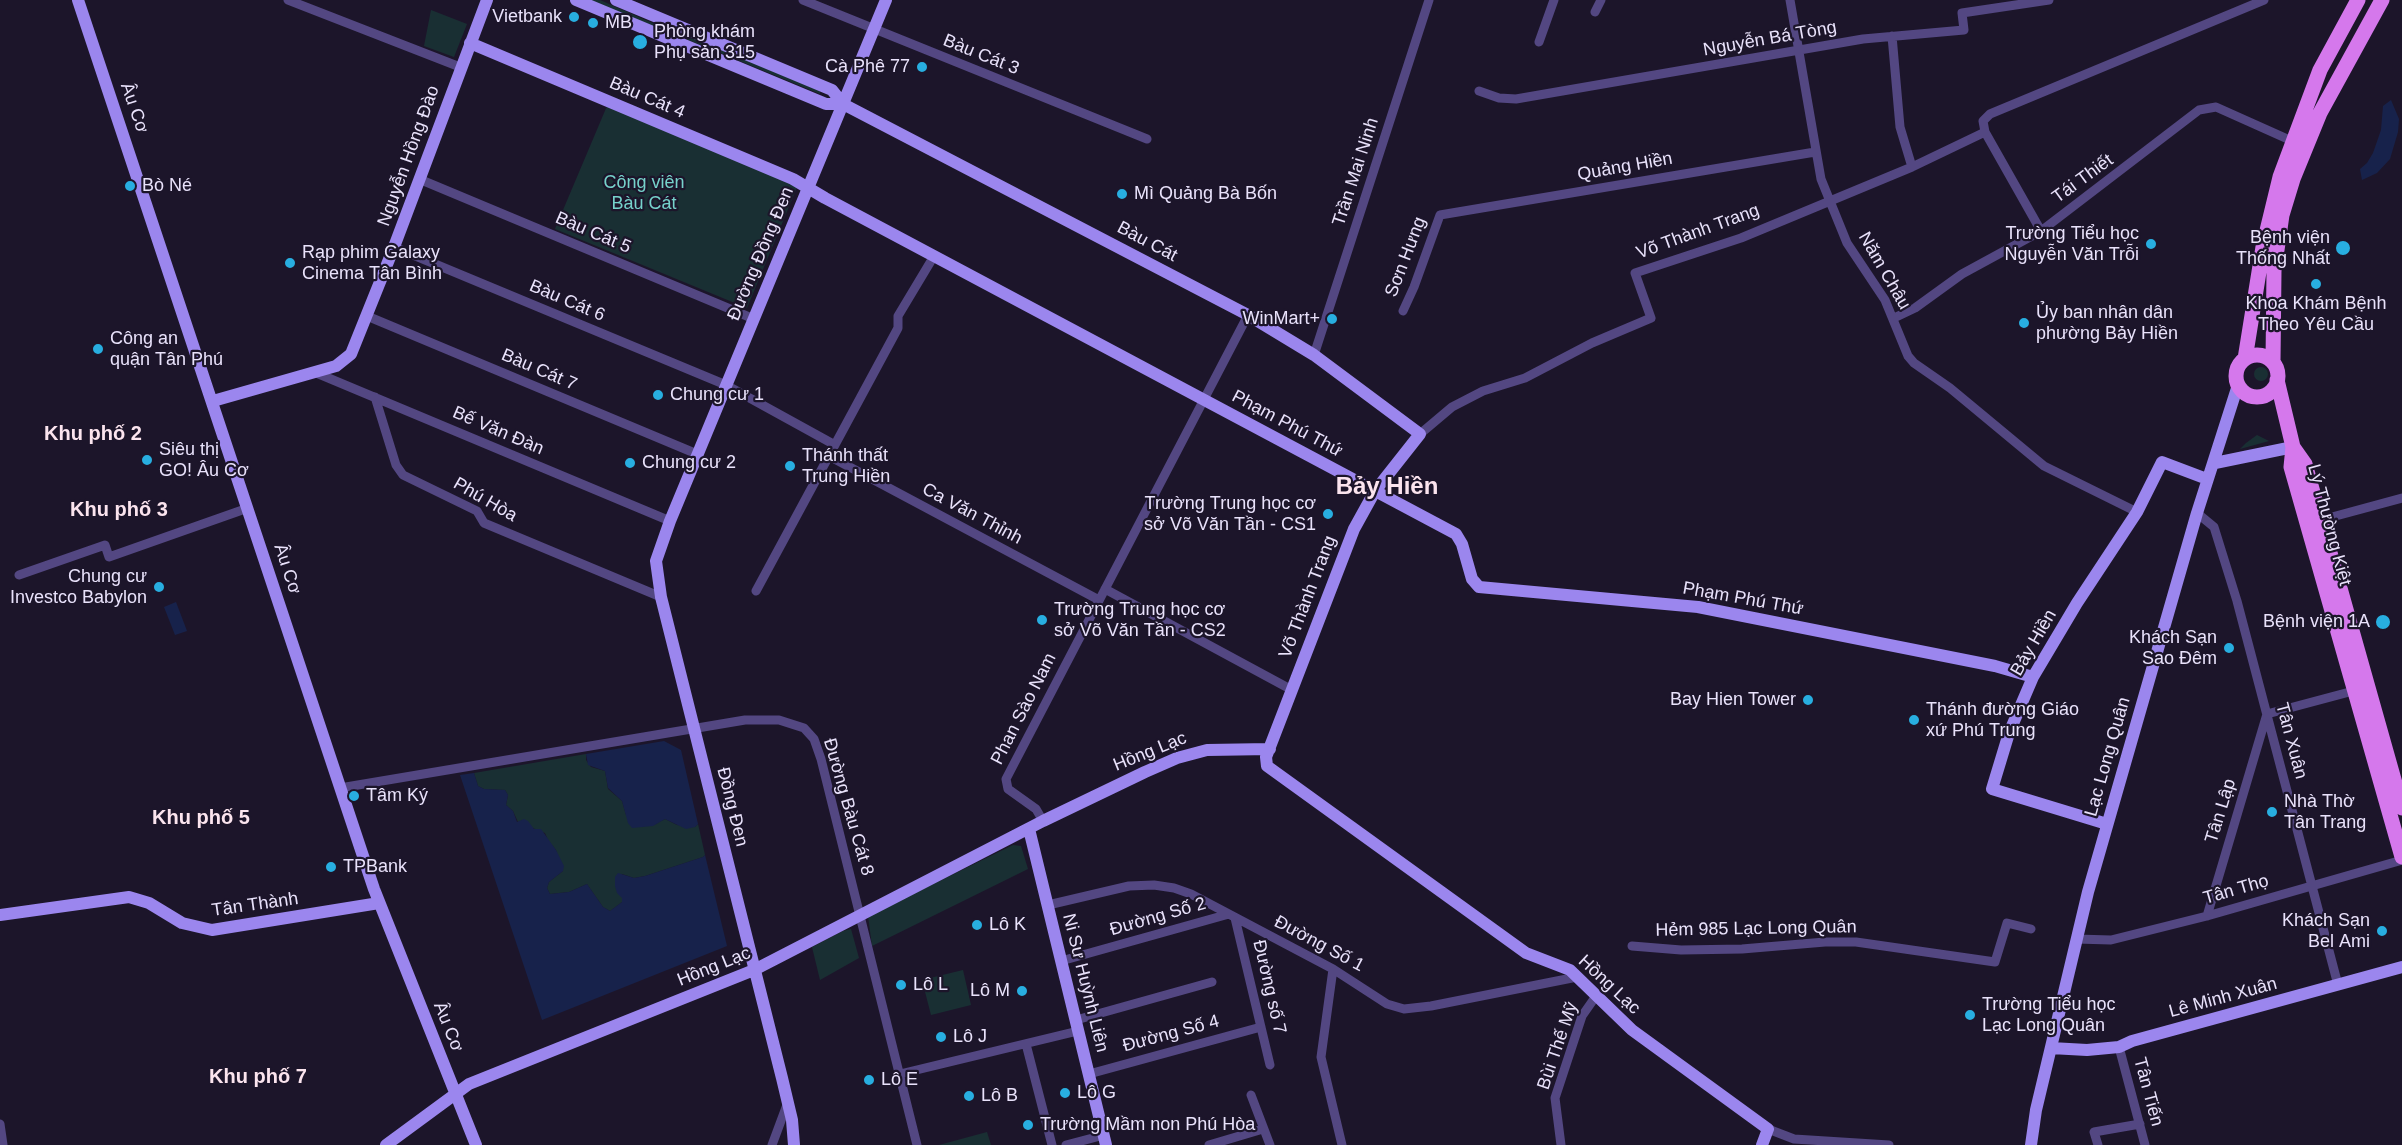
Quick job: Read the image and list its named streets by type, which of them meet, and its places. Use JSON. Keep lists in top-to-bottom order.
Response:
{
  "streets": {
    "main road": ["Lý Thường Kiệt"],
    "street": [
      "Nguyễn Bá Tòng",
      "Bàu Cát 3",
      "Bàu Cát 4",
      "Âu Cơ",
      "Nguyễn Hồng Đào",
      "Quảng Hiền",
      "Trần Mai Ninh",
      "Tái Thiết",
      "Võ Thành Trang",
      "Bàu Cát 5",
      "Bàu Cát",
      "Đường Đồng Đen",
      "Sơn Hưng",
      "Năm Châu",
      "Bàu Cát 6",
      "Bàu Cát 7",
      "Phạm Phú Thứ",
      "Bế Văn Đàn",
      "Phú Hòa",
      "Ca Văn Thỉnh",
      "Bảy Hiền",
      "Phan Sào Nam",
      "Tân Xuân",
      "Hồng Lạc",
      "Lạc Long Quân",
      "Đồng Đen",
      "Đường Bàu Cát 8",
      "Tân Lập",
      "Tân Thọ",
      "Tân Thành",
      "Đường Số 2",
      "Hẻm 985 Lạc Long Quân",
      "Đường Số 1",
      "Ni Sư Huỳnh Liên",
      "Đường số 7",
      "Lê Minh Xuân",
      "Đường Số 4",
      "Bùi Thế Mỹ",
      "Tân Tiến"
    ]
  },
  "crossings": [
    ["Nguyễn Bá Tòng", "Năm Châu"],
    ["Bàu Cát 3", "Đường Đồng Đen"],
    ["Bàu Cát 4", "Nguyễn Hồng Đào"],
    ["Bàu Cát 4", "Đường Đồng Đen"],
    ["Bàu Cát 4", "Phạm Phú Thứ"],
    ["Âu Cơ", "Nguyễn Hồng Đào"],
    ["Âu Cơ", "Hồng Lạc"],
    ["Âu Cơ", "Đường Bàu Cát 8"],
    ["Âu Cơ", "Tân Thành"],
    ["Nguyễn Hồng Đào", "Bàu Cát 5"],
    ["Nguyễn Hồng Đào", "Bàu Cát 6"],
    ["Nguyễn Hồng Đào", "Bàu Cát 7"],
    ["Nguyễn Hồng Đào", "Bế Văn Đàn"],
    ["Quảng Hiền", "Sơn Hưng"],
    ["Quảng Hiền", "Năm Châu"],
    ["Trần Mai Ninh", "Bàu Cát"],
    ["Tái Thiết", "Năm Châu"],
    ["Võ Thành Trang", "Bàu Cát"],
    ["Võ Thành Trang", "Năm Châu"],
    ["Võ Thành Trang", "Phạm Phú Thứ"],
    ["Võ Thành Trang", "Hồng Lạc"],
    ["Bàu Cát 5", "Đường Đồng Đen"],
    ["Bàu Cát", "Đường Đồng Đen"],
    ["Bàu Cát", "Phan Sào Nam"],
    ["Đường Đồng Đen", "Bàu Cát 6"],
    ["Đường Đồng Đen", "Bàu Cát 7"],
    ["Đường Đồng Đen", "Phạm Phú Thứ"],
    ["Đường Đồng Đen", "Bế Văn Đàn"],
    ["Đường Đồng Đen", "Đồng Đen"],
    ["Năm Châu", "Bảy Hiền"],
    ["Phạm Phú Thứ", "Bảy Hiền"],
    ["Phạm Phú Thứ", "Phan Sào Nam"],
    ["Bế Văn Đàn", "Phú Hòa"],
    ["Bế Văn Đàn", "Đồng Đen"],
    ["Phú Hòa", "Đồng Đen"],
    ["Ca Văn Thỉnh", "Phan Sào Nam"],
    ["Lý Thường Kiệt", "Lạc Long Quân"],
    ["Lý Thường Kiệt", "Tân Thọ"],
    ["Bảy Hiền", "Lạc Long Quân"],
    ["Phan Sào Nam", "Hồng Lạc"],
    ["Tân Xuân", "Lạc Long Quân"],
    ["Tân Xuân", "Tân Lập"],
    ["Tân Xuân", "Tân Thọ"],
    ["Tân Xuân", "Lê Minh Xuân"],
    ["Hồng Lạc", "Đồng Đen"],
    ["Hồng Lạc", "Đường Bàu Cát 8"],
    ["Hồng Lạc", "Đường Số 1"],
    ["Hồng Lạc", "Ni Sư Huỳnh Liên"],
    ["Hồng Lạc", "Bùi Thế Mỹ"],
    ["Lạc Long Quân", "Tân Thọ"],
    ["Lạc Long Quân", "Lê Minh Xuân"],
    ["Đồng Đen", "Đường Bàu Cát 8"],
    ["Tân Lập", "Tân Thọ"],
    ["Đường Số 2", "Đường Số 1"],
    ["Đường Số 2", "Ni Sư Huỳnh Liên"],
    ["Đường Số 2", "Đường số 7"],
    ["Đường Số 1", "Ni Sư Huỳnh Liên"],
    ["Đường Số 1", "Đường số 7"],
    ["Ni Sư Huỳnh Liên", "Đường Số 4"],
    ["Đường số 7", "Đường Số 4"],
    ["Lê Minh Xuân", "Tân Tiến"]
  ],
  "districts": [
    "Khu phố 2",
    "Bảy Hiền",
    "Khu phố 3",
    "Khu phố 5",
    "Khu phố 7"
  ],
  "parks": ["Công viên Bàu Cát"],
  "places": [
    "Vietbank",
    "MB",
    "Phòng khám Phụ sản 315",
    "Cà Phê 77",
    "Bò Né",
    "Mì Quảng Bà Bốn",
    "Trường Tiểu học Nguyễn Văn Trỗi",
    "Bệnh viện Thống Nhất",
    "Rạp phim Galaxy Cinema Tân Bình",
    "Khoa Khám Bệnh Theo Yêu Cầu",
    "WinMart+",
    "Ủy ban nhân dân phường Bảy Hiền",
    "Công an quận Tân Phú",
    "Chung cư 1",
    "Siêu thị GO! Âu Cơ",
    "Chung cư 2",
    "Thánh thất Trung Hiền",
    "Trường Trung học cơ sở Võ Văn Tần - CS1",
    "Chung cư Investco Babylon",
    "Trường Trung học cơ sở Võ Văn Tần - CS2",
    "Bệnh viện 1A",
    "Khách Sạn Sao Đêm",
    "Bay Hien Tower",
    "Thánh đường Giáo xứ Phú Trung",
    "Tâm Ký",
    "Nhà Thờ Tân Trang",
    "TPBank",
    "Lô K",
    "Khách Sạn Bel Ami",
    "Lô L",
    "Lô M",
    "Trường Tiểu học Lạc Long Quân",
    "Lô J",
    "Lô E",
    "Lô G",
    "Lô B",
    "Trường Mầm non Phú Hòa"
  ]
}
